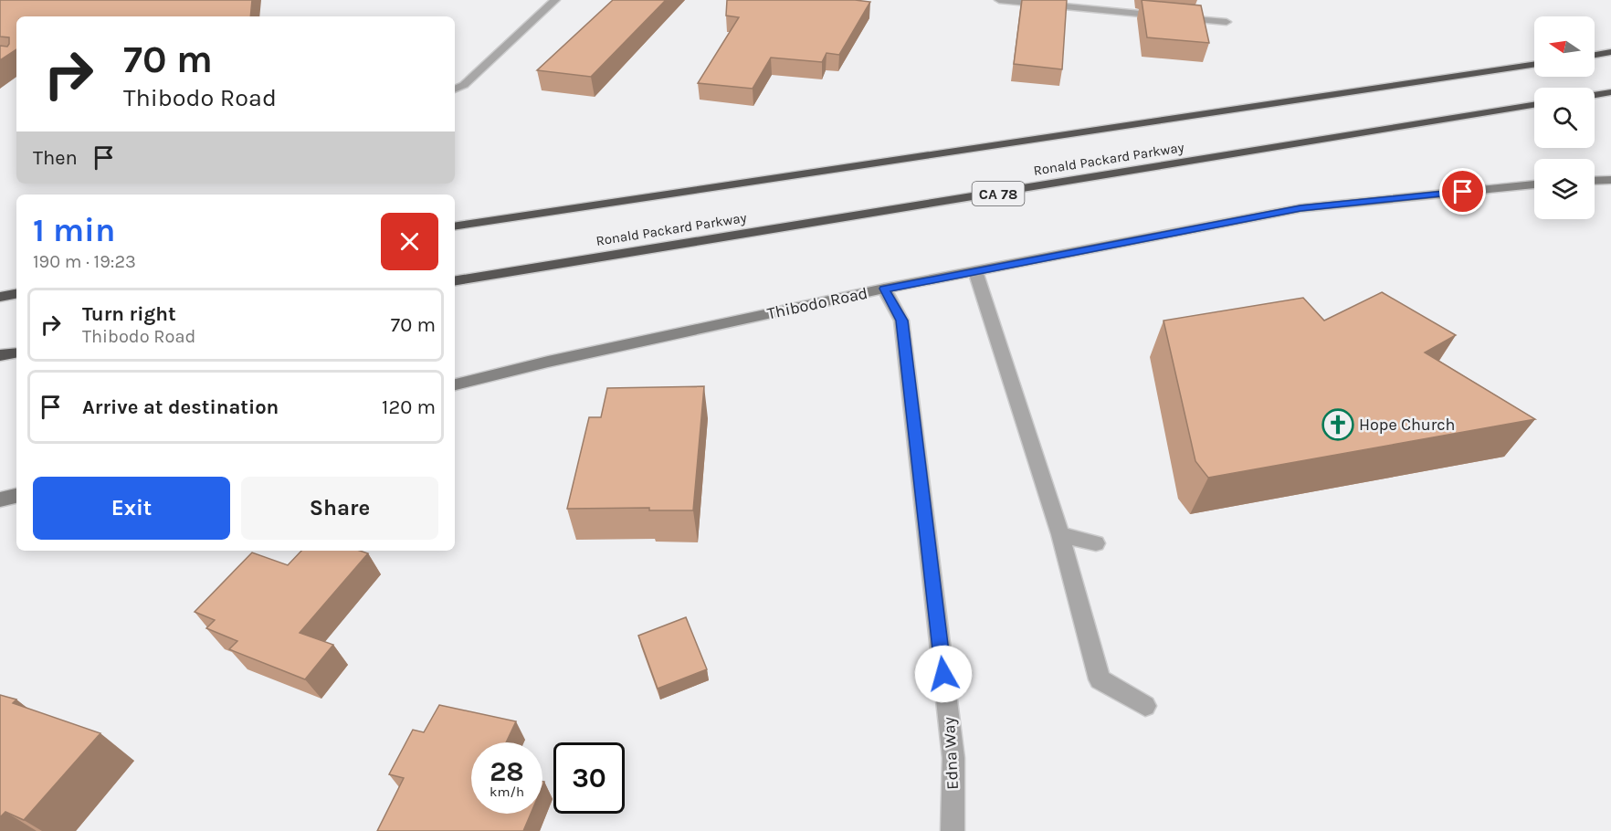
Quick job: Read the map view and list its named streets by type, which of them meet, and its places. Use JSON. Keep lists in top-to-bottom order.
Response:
{
  "streets": {
    "highway": ["Ronald Packard Parkway", "CA 78"],
    "street": ["Thibodo Road", "Edna Way"]
  },
  "crossings": [
    ["Thibodo Road", "Edna Way"]
  ],
  "places": {
    "church": ["Hope Church"]
  },
  "north": "left",
  "page": {
    "turn": ["70 m", "Thibodo Road"],
    "then": "Then",
    "heading": ["1 min", "190 m · 19:23"],
    "list": [
      {
        "name": "Turn right",
        "note": "Thibodo Road",
        "value": "70 m"
      },
      {
        "name": "Arrive at destination",
        "value": "120 m"
      }
    ],
    "buttons": ["Exit", "Share"],
    "speed": "28 km/h",
    "limit": "30"
  }
}
